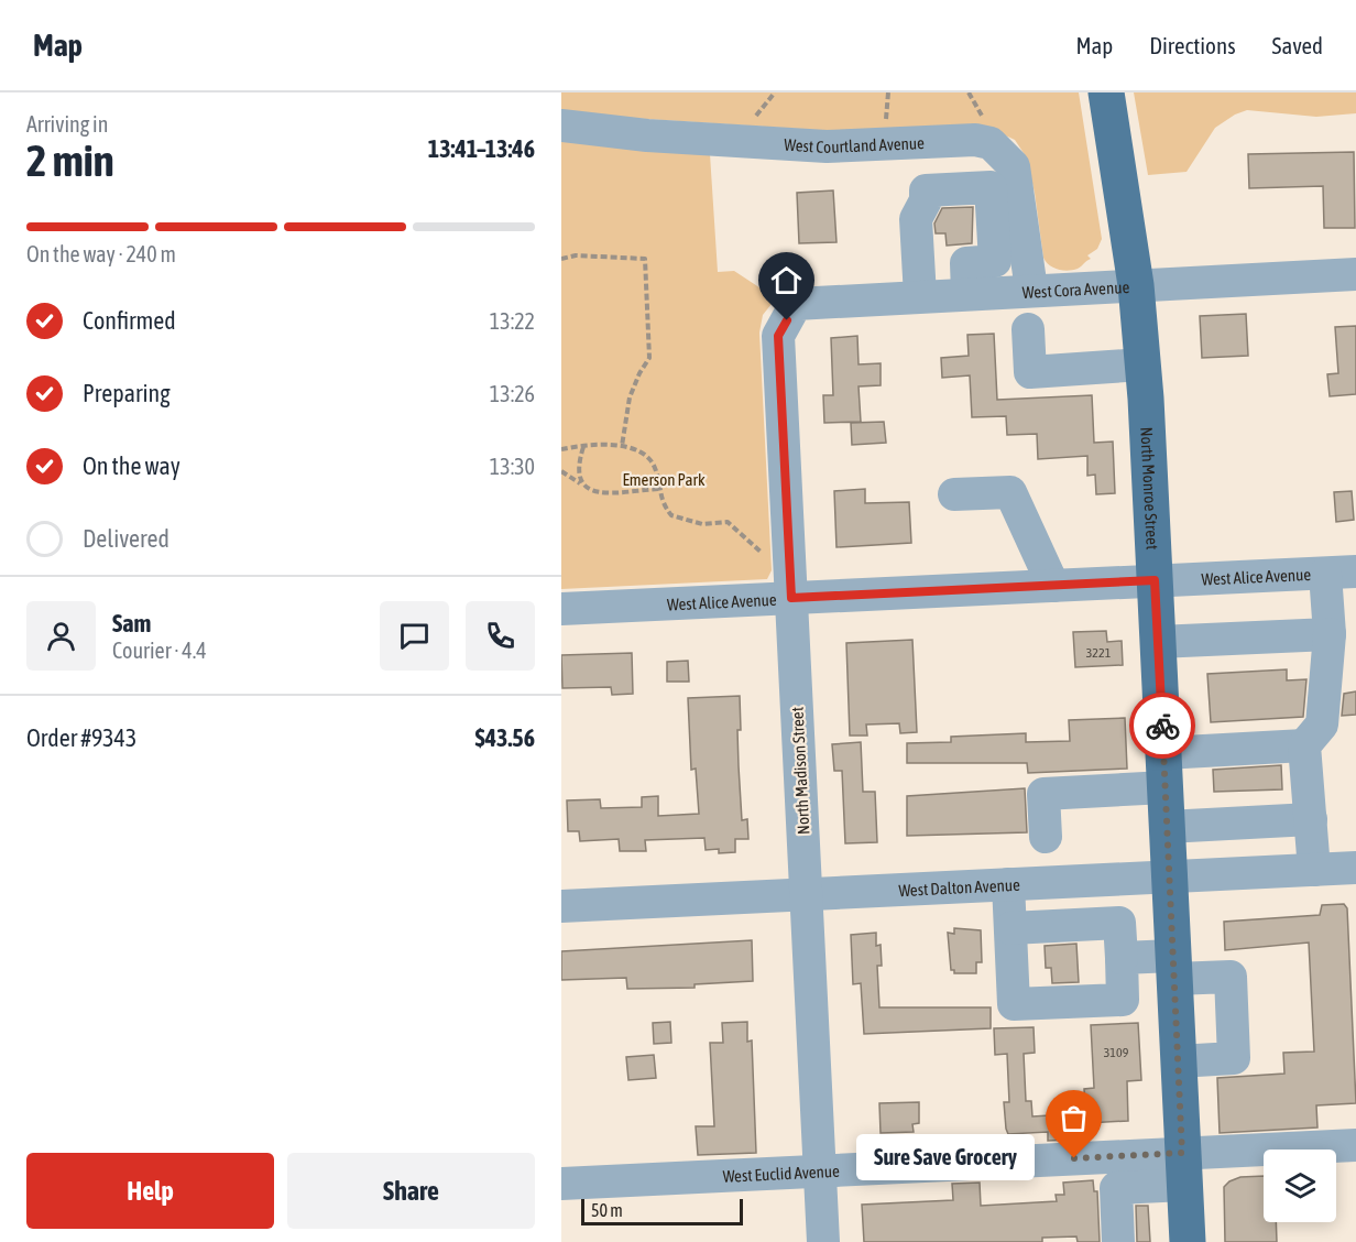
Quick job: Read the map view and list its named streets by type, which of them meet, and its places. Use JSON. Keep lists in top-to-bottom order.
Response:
{
  "streets": {
    "main road": ["North Monroe Street"],
    "street": [
      "West Courtland Avenue",
      "West Cora Avenue",
      "West Alice Avenue",
      "North Madison Street",
      "West Dalton Avenue",
      "West Euclid Avenue"
    ]
  },
  "crossings": [
    ["West Courtland Avenue", "West Cora Avenue"],
    ["West Cora Avenue", "North Monroe Street"],
    ["West Cora Avenue", "North Madison Street"],
    ["North Monroe Street", "West Alice Avenue"],
    ["North Monroe Street", "West Dalton Avenue"],
    ["North Monroe Street", "West Euclid Avenue"],
    ["West Alice Avenue", "North Madison Street"],
    ["North Madison Street", "West Dalton Avenue"],
    ["North Madison Street", "West Euclid Avenue"]
  ],
  "parks": ["Emerson Park"],
  "places": ["Sure Save Grocery"],
  "house_numbers": ["3221", "3109"],
  "scale_bar": "50 m",
  "page": {
    "header": "Map",
    "nav": ["Map", "Directions", "Saved"],
    "heading": ["2 min", "Arriving in", "13:41–13:46"],
    "panel": [
      "Sam",
      "Courier · 4.4",
      "Order #9343",
      "$43.56"
    ],
    "bar": "On the way · 240 m",
    "list": [
      ["Confirmed", "13:22"],
      ["Preparing", "13:26"],
      ["On the way", "13:30"],
      "Delivered"
    ],
    "bubble": "Sure Save Grocery",
    "buttons": ["Help", "Share"],
    "scale": "50 m"
  }
}
